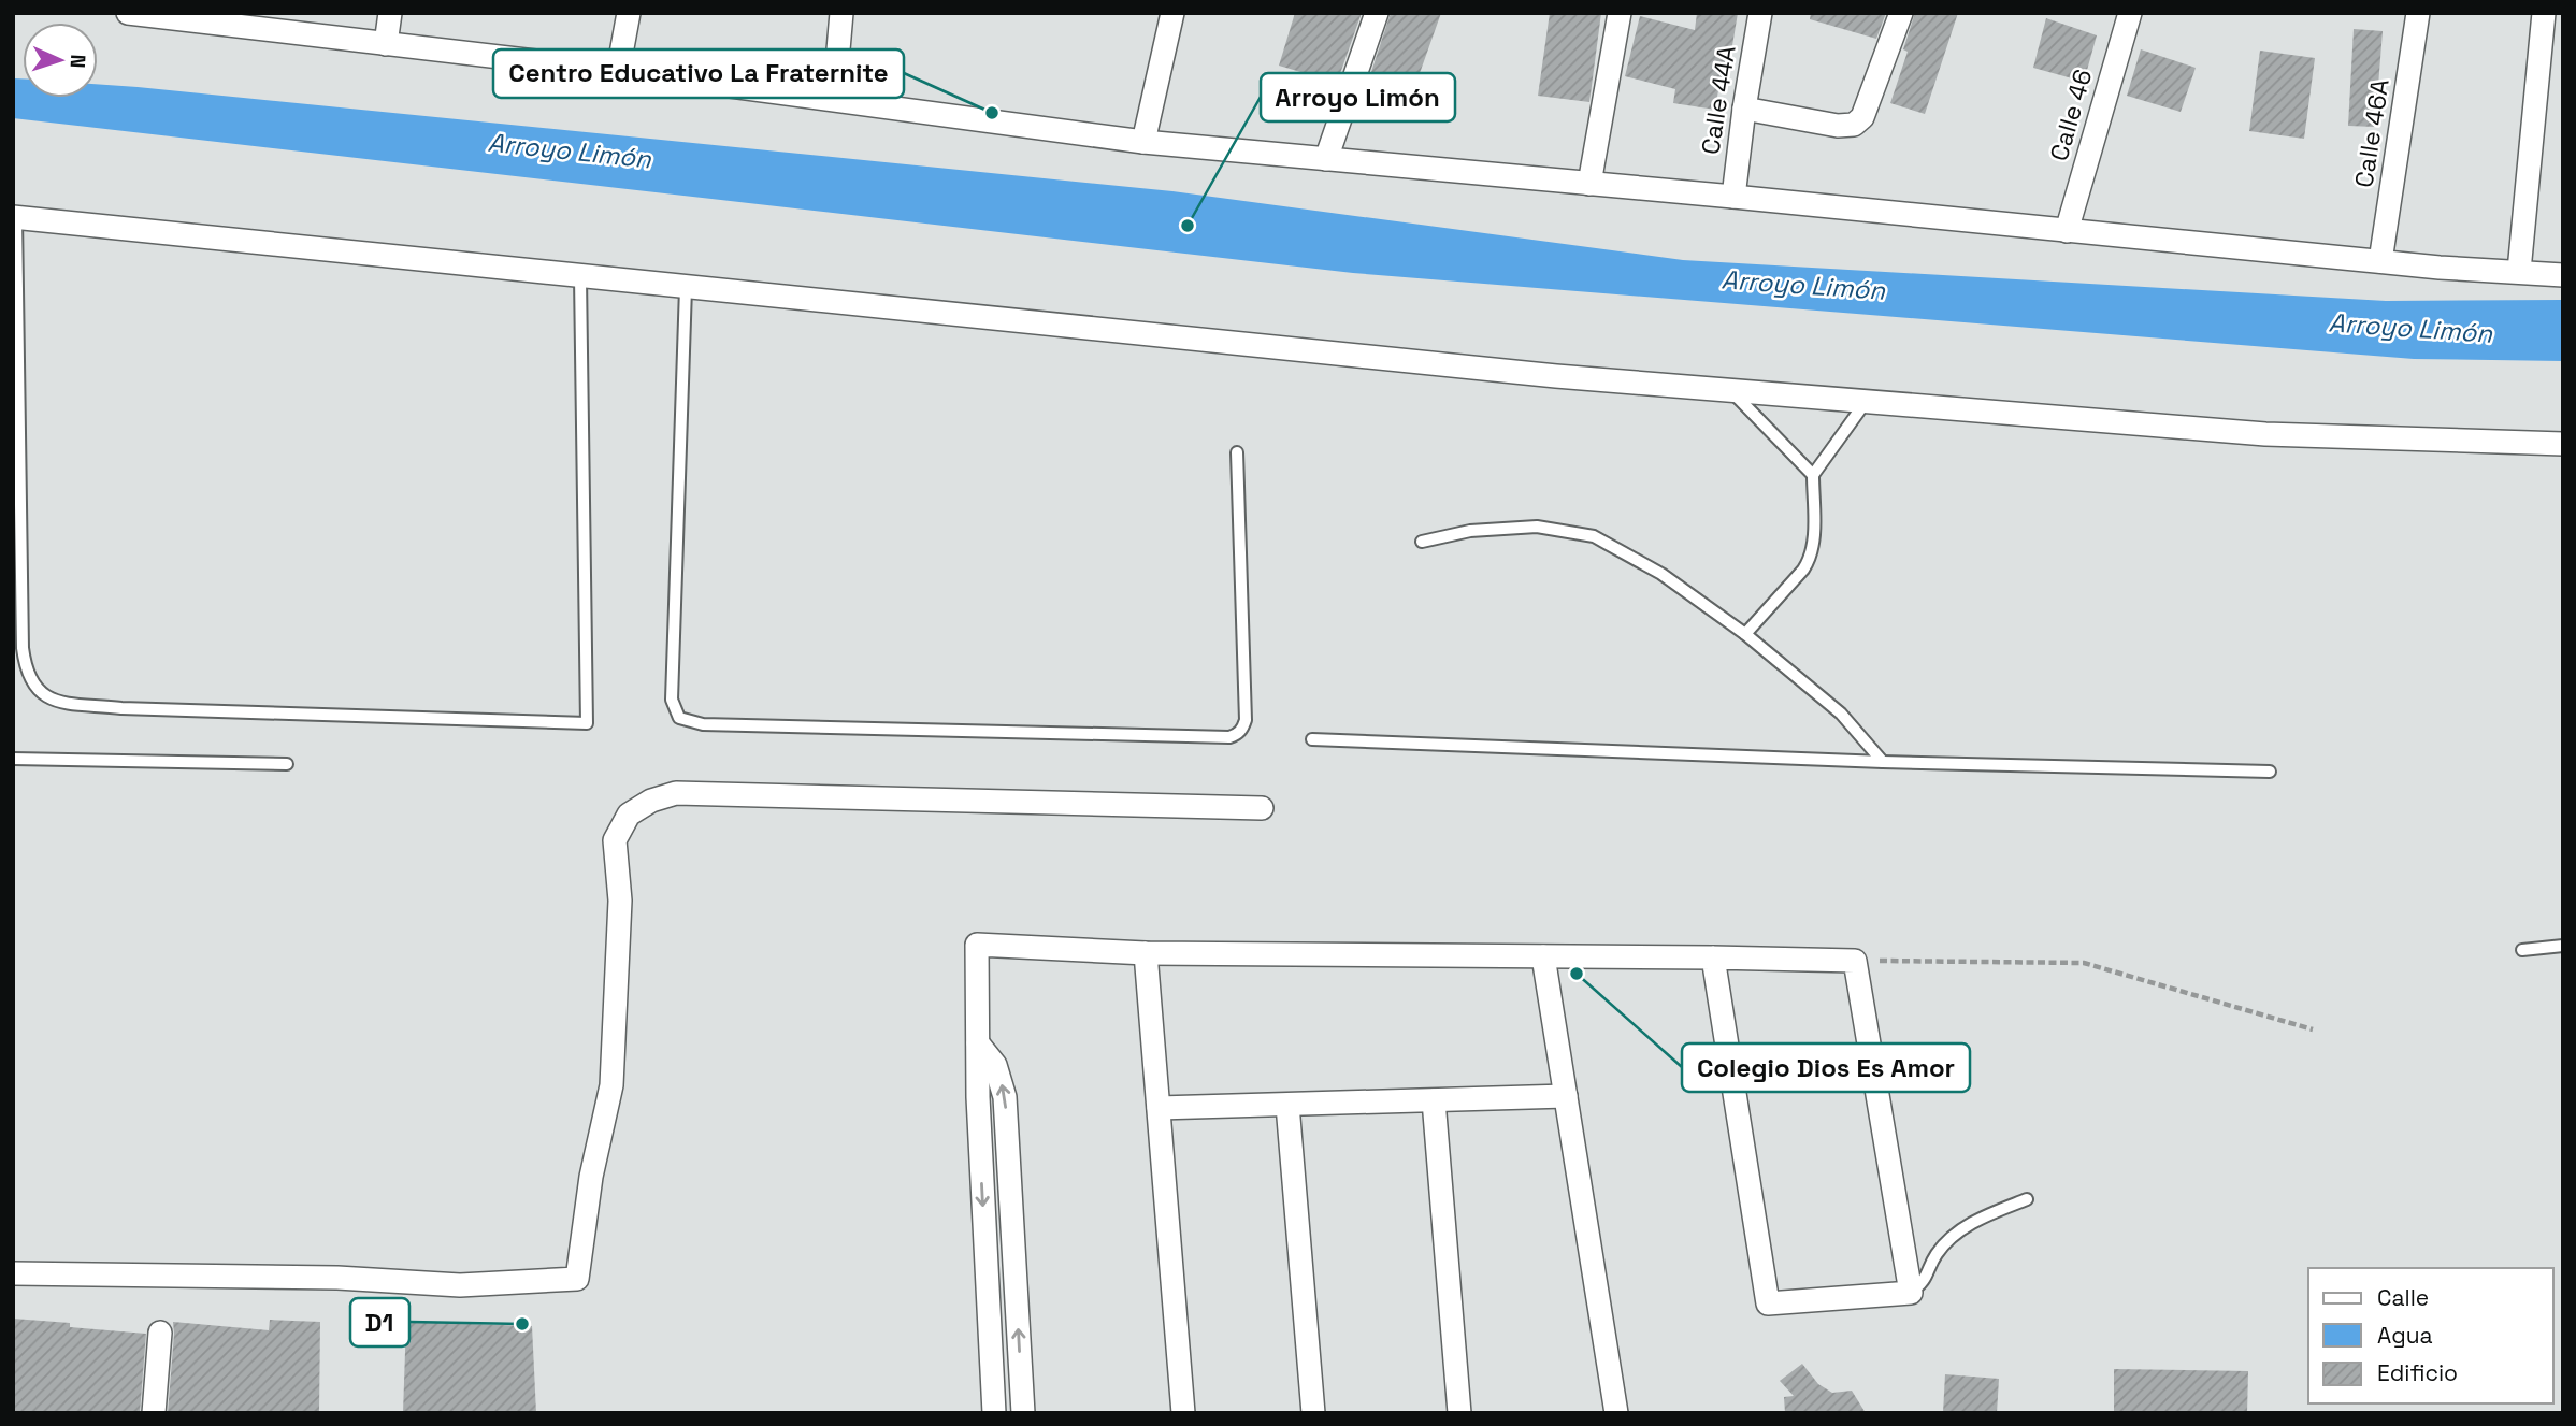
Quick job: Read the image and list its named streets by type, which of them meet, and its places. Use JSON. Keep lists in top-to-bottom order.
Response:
{
  "streets": {
    "street": ["Calle 44A", "Calle 46", "Calle 46A"]
  },
  "water": ["Arroyo Limón"],
  "places": [
    "Centro Educativo La Fraternite",
    "Arroyo Limón",
    "Colegio Dios Es Amor",
    "D1"
  ],
  "legend": ["Calle", "Agua", "Edificio"],
  "north": "right"
}
